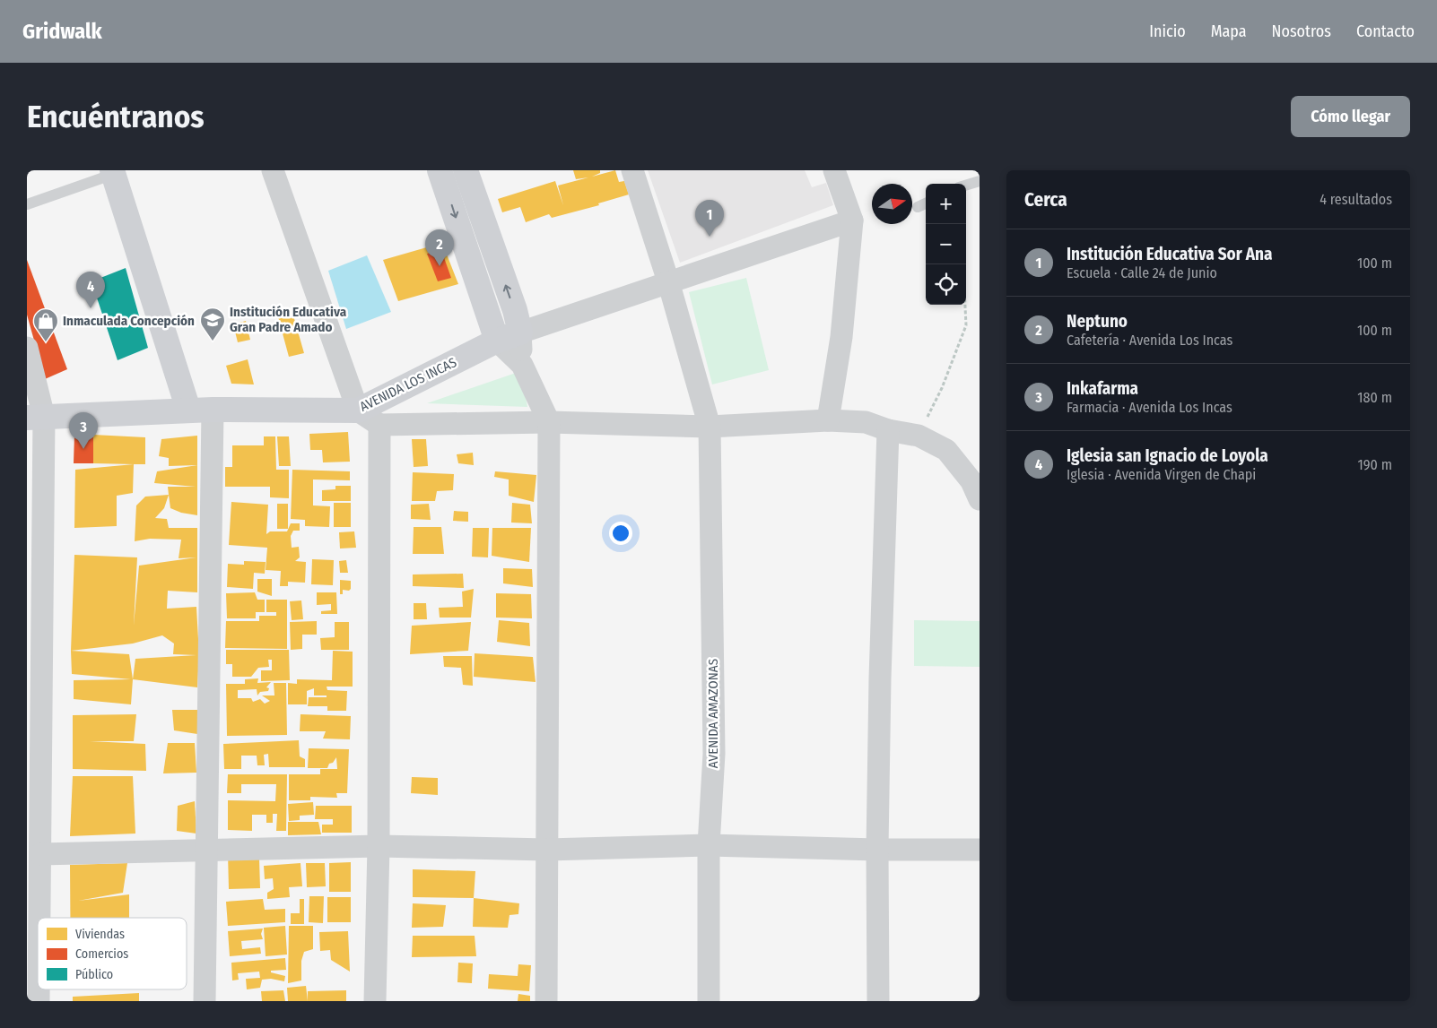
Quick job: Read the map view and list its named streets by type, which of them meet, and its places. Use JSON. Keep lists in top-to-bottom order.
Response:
{
  "streets": {
    "main road": ["AVENIDA LOS INCAS"],
    "street": ["AVENIDA AMAZONAS"]
  },
  "places": {
    "school or university": ["Institución Educativa Gran Padre Amado"],
    "shop": ["Inmaculada Concepción"]
  },
  "legend": ["Viviendas", "Comercios", "Público"],
  "north": "right",
  "page": {
    "header": "Gridwalk",
    "nav": [
      "Inicio",
      "Mapa",
      "Nosotros",
      "Contacto"
    ],
    "buttons": "Cómo llegar",
    "title": "Encuéntranos",
    "heading": ["Cerca", "4 resultados"],
    "map_buttons": ["+", "−"],
    "pins": [
      "1",
      "2",
      "4",
      "3"
    ],
    "list": [
      {
        "mark": "1",
        "name": "Institución Educativa Sor Ana",
        "note": "Escuela · Calle 24 de Junio",
        "value": "100 m"
      },
      {
        "mark": "2",
        "name": "Neptuno",
        "note": "Cafetería · Avenida Los Incas",
        "value": "100 m"
      },
      {
        "mark": "3",
        "name": "Inkafarma",
        "note": "Farmacia · Avenida Los Incas",
        "value": "180 m"
      },
      {
        "mark": "4",
        "name": "Iglesia san Ignacio de Loyola",
        "note": "Iglesia · Avenida Virgen de Chapi",
        "value": "190 m"
      }
    ]
  }
}
